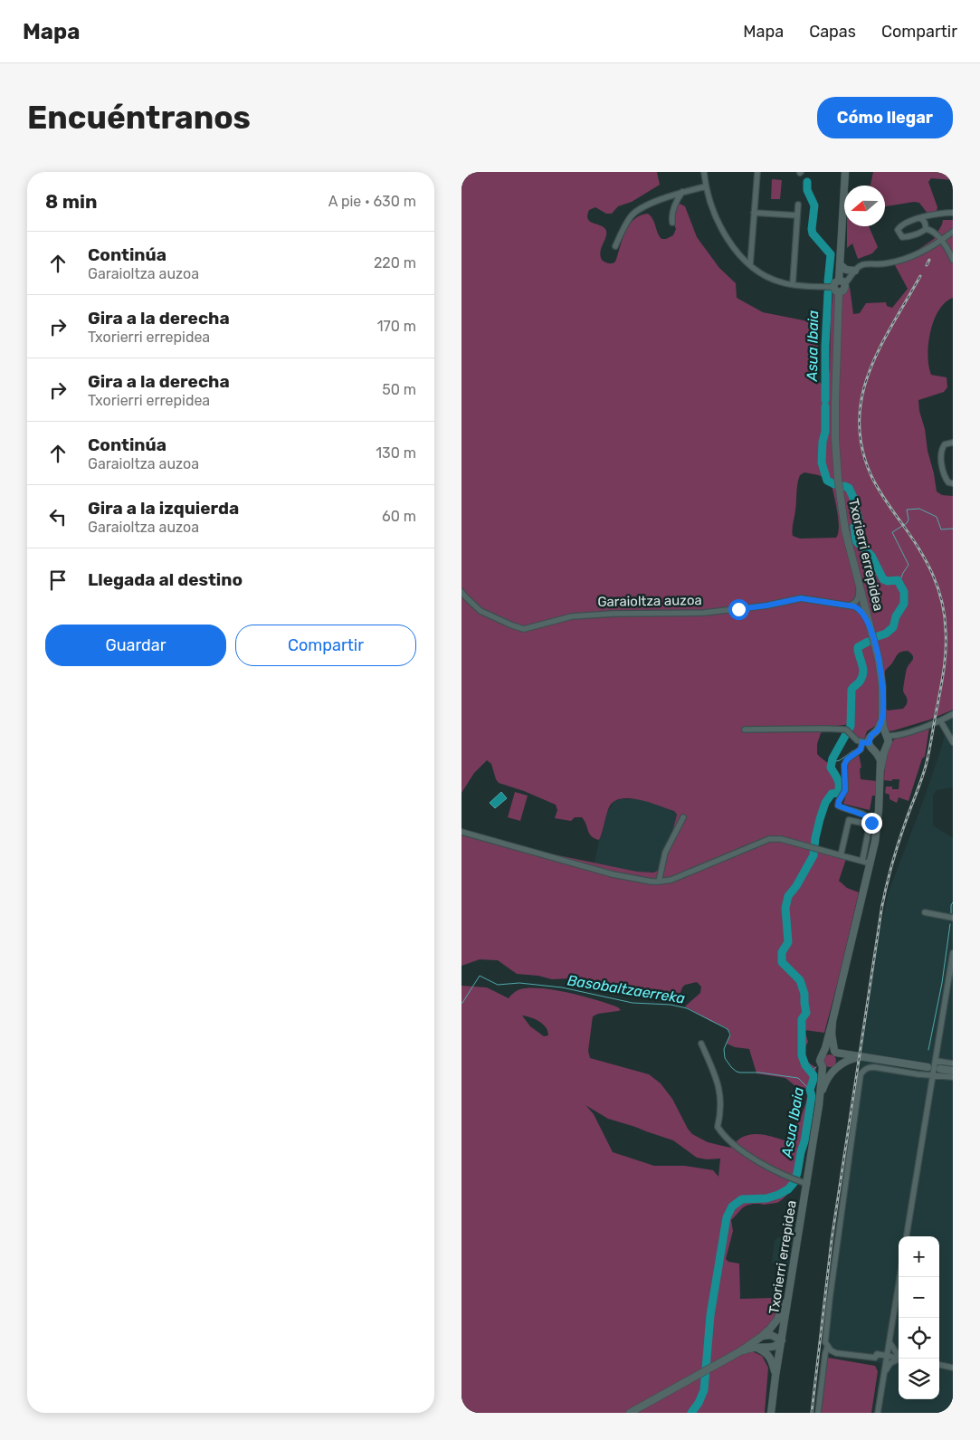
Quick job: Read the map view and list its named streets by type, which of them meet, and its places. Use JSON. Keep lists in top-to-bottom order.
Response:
{
  "streets": {
    "street": ["Txorierri errepidea", "Garaioltza auzoa"]
  },
  "water": ["Asua Ibaia", "Basobaltzaerreka"],
  "north": "left",
  "page": {
    "header": "Mapa",
    "nav": ["Mapa", "Capas", "Compartir"],
    "buttons": [
      "Cómo llegar",
      ["Guardar", "Compartir"]
    ],
    "title": "Encuéntranos",
    "heading": ["8 min", "A pie · 630 m"],
    "list": [
      ["Continúa", "Garaioltza auzoa", "220 m"],
      ["Gira a la derecha", "Txorierri errepidea", "170 m"],
      ["Gira a la derecha", "Txorierri errepidea", "50 m"],
      ["Continúa", "Garaioltza auzoa", "130 m"],
      ["Gira a la izquierda", "Garaioltza auzoa", "60 m"],
      "Llegada al destino"
    ],
    "map_buttons": ["+", "−"]
  }
}
